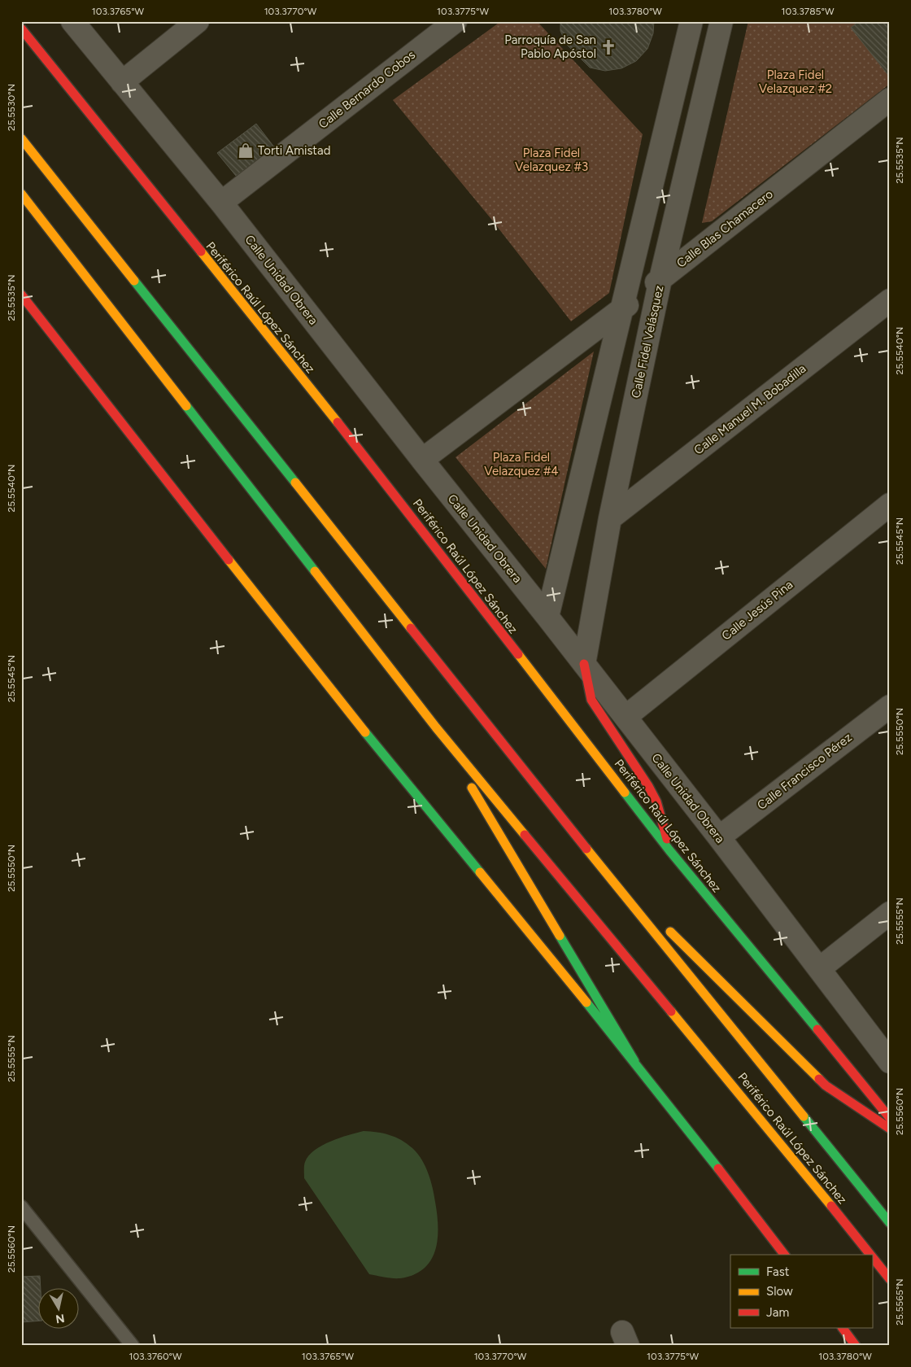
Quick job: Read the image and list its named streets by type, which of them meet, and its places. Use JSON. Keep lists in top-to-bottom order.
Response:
{
  "streets": {
    "main road": ["Periférico Raúl López Sánchez"],
    "street": [
      "Calle Bernardo Cobos",
      "Calle Blas Chamacero",
      "Calle Unidad Obrera",
      "Calle Fidel Velásquez",
      "Calle Manuel M. Bobadilla",
      "Calle Jesús Pina",
      "Calle Francisco Pérez"
    ]
  },
  "crossings": [
    ["Calle Bernardo Cobos", "Calle Unidad Obrera"],
    ["Calle Blas Chamacero", "Calle Unidad Obrera"],
    ["Calle Blas Chamacero", "Calle Fidel Velásquez"],
    ["Calle Unidad Obrera", "Calle Fidel Velásquez"],
    ["Calle Unidad Obrera", "Calle Jesús Pina"],
    ["Calle Unidad Obrera", "Calle Francisco Pérez"],
    ["Calle Fidel Velásquez", "Calle Manuel M. Bobadilla"]
  ],
  "parks": ["Plaza Fidel Velazquez #2", "Plaza Fidel Velazquez #3", "Plaza Fidel Velazquez #4"],
  "places": {
    "church": ["Parroquía de San Pablo Apóstol"],
    "shop": ["Torti Amistad"]
  },
  "legend": ["Fast", "Slow", "Jam"],
  "north": "bottom",
  "coordinates": [
    "103.3765°W",
    "103.3770°W",
    "103.3775°W",
    "103.3780°W",
    "103.3785°W",
    "25.5530°N",
    "25.5535°N",
    "25.5540°N",
    "25.5545°N",
    "25.5550°N",
    "25.5555°N",
    "25.5560°N",
    "25.5565°N",
    "103.3760°W"
  ]
}
